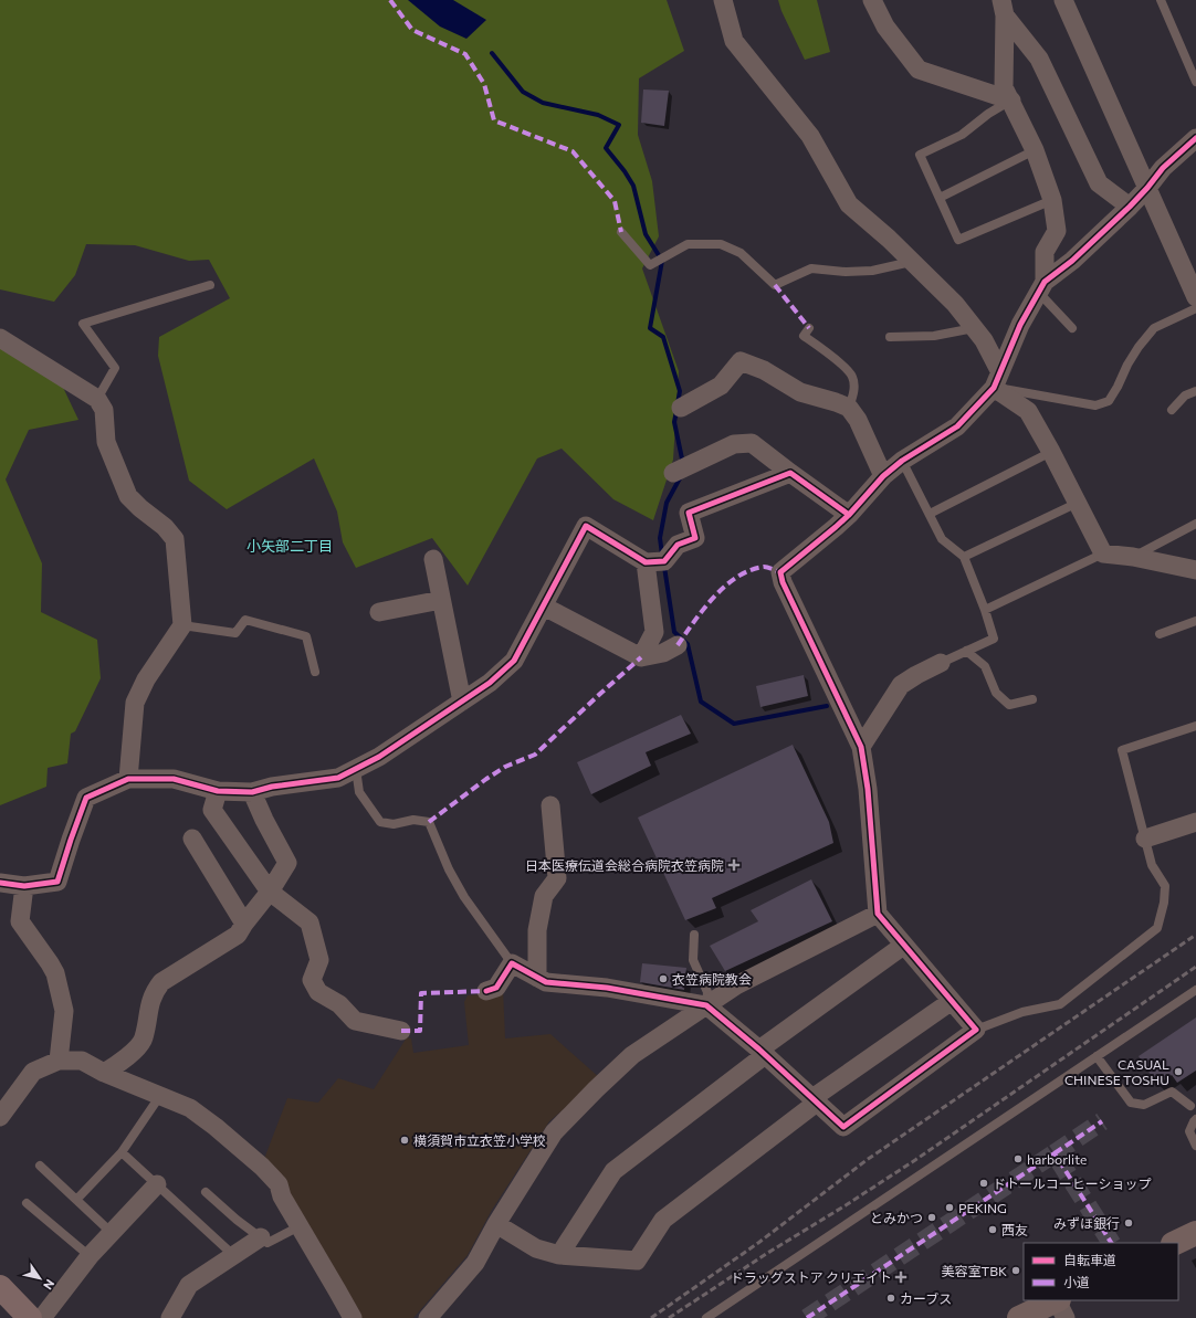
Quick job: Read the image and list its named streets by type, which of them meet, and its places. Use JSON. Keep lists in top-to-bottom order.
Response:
{
  "districts": ["小矢部二丁目"],
  "places": {
    "health": ["日本医療伝道会総合病院衣笠病院", "ドラッグストア クリエイト"],
    "other": [
      "衣笠病院教会",
      "CASUAL CHINESE TOSHU",
      "横須賀市立衣笠小学校",
      "harborlite",
      "ドトールコーヒーショップ",
      "PEKING",
      "とみかつ",
      "みずほ銀行",
      "西友",
      "美容室TBK",
      "カーブス"
    ]
  },
  "legend": ["自転車道", "小道"],
  "north": "bottom right"
}
